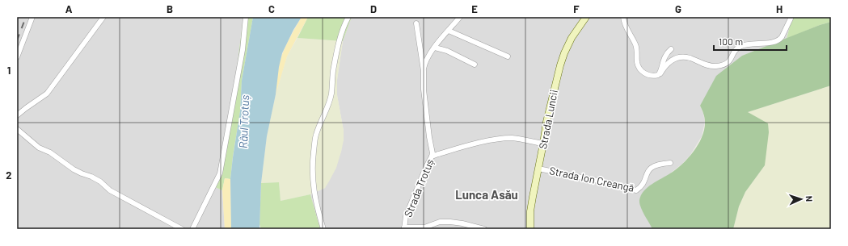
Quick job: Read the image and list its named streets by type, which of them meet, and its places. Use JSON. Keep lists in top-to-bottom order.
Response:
{
  "streets": {
    "main road": ["Strada Luncii"],
    "street": ["Strada Ion Creangă", "Strada Trotuș"]
  },
  "crossings": [
    ["Strada Luncii", "Strada Ion Creangă"]
  ],
  "districts": ["Lunca Asău"],
  "water": ["Râul Trotuș"],
  "scale_bar": "100 m",
  "north": "right",
  "grid": {
    "columns": [
      "A",
      "B",
      "C",
      "D",
      "E",
      "F",
      "G",
      "H"
    ],
    "rows": ["1", "2"]
  }
}
